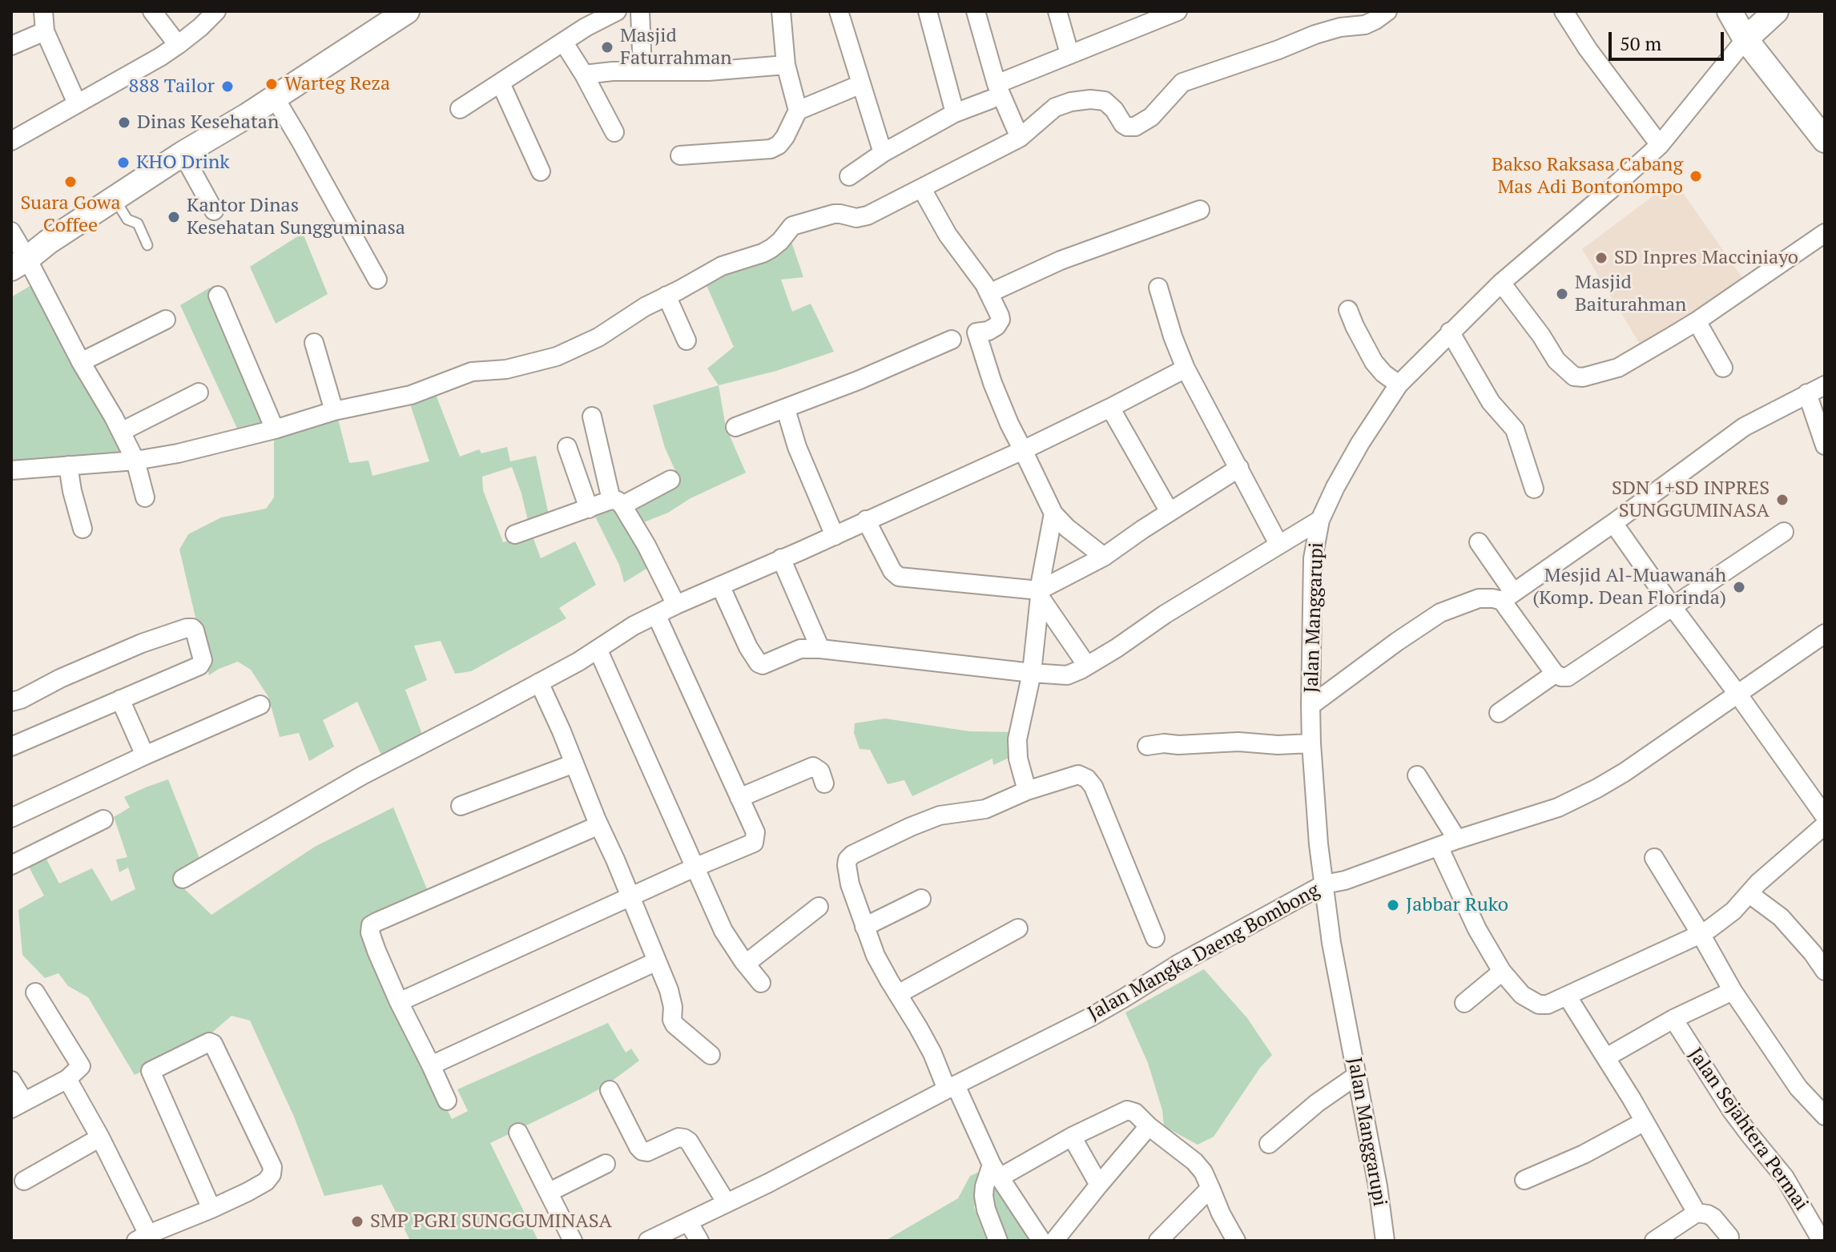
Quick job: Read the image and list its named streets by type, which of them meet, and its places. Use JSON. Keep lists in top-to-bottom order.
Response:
{
  "streets": {
    "street": ["Jalan Manggarupi", "Jalan Mangka Daeng Bombong", "Jalan Sejahtera Permai"]
  },
  "crossings": [
    ["Jalan Manggarupi", "Jalan Mangka Daeng Bombong"]
  ],
  "places": [
    "Masjid Faturrahman",
    "Warteg Reza",
    "888 Tailor",
    "Dinas Kesehatan",
    "KHO Drink",
    "Bakso Raksasa Cabang Mas Adi Bontonompo",
    "Suara Gowa Coffee",
    "Kantor Dinas Kesehatan Sungguminasa",
    "SD Inpres Macciniayo",
    "Masjid Baiturahman",
    "SDN 1+SD INPRES SUNGGUMINASA",
    "Mesjid Al-Muawanah (Komp. Dean Florinda)",
    "Jabbar Ruko",
    "SMP PGRI SUNGGUMINASA"
  ],
  "scale_bar": "50 m"
}
